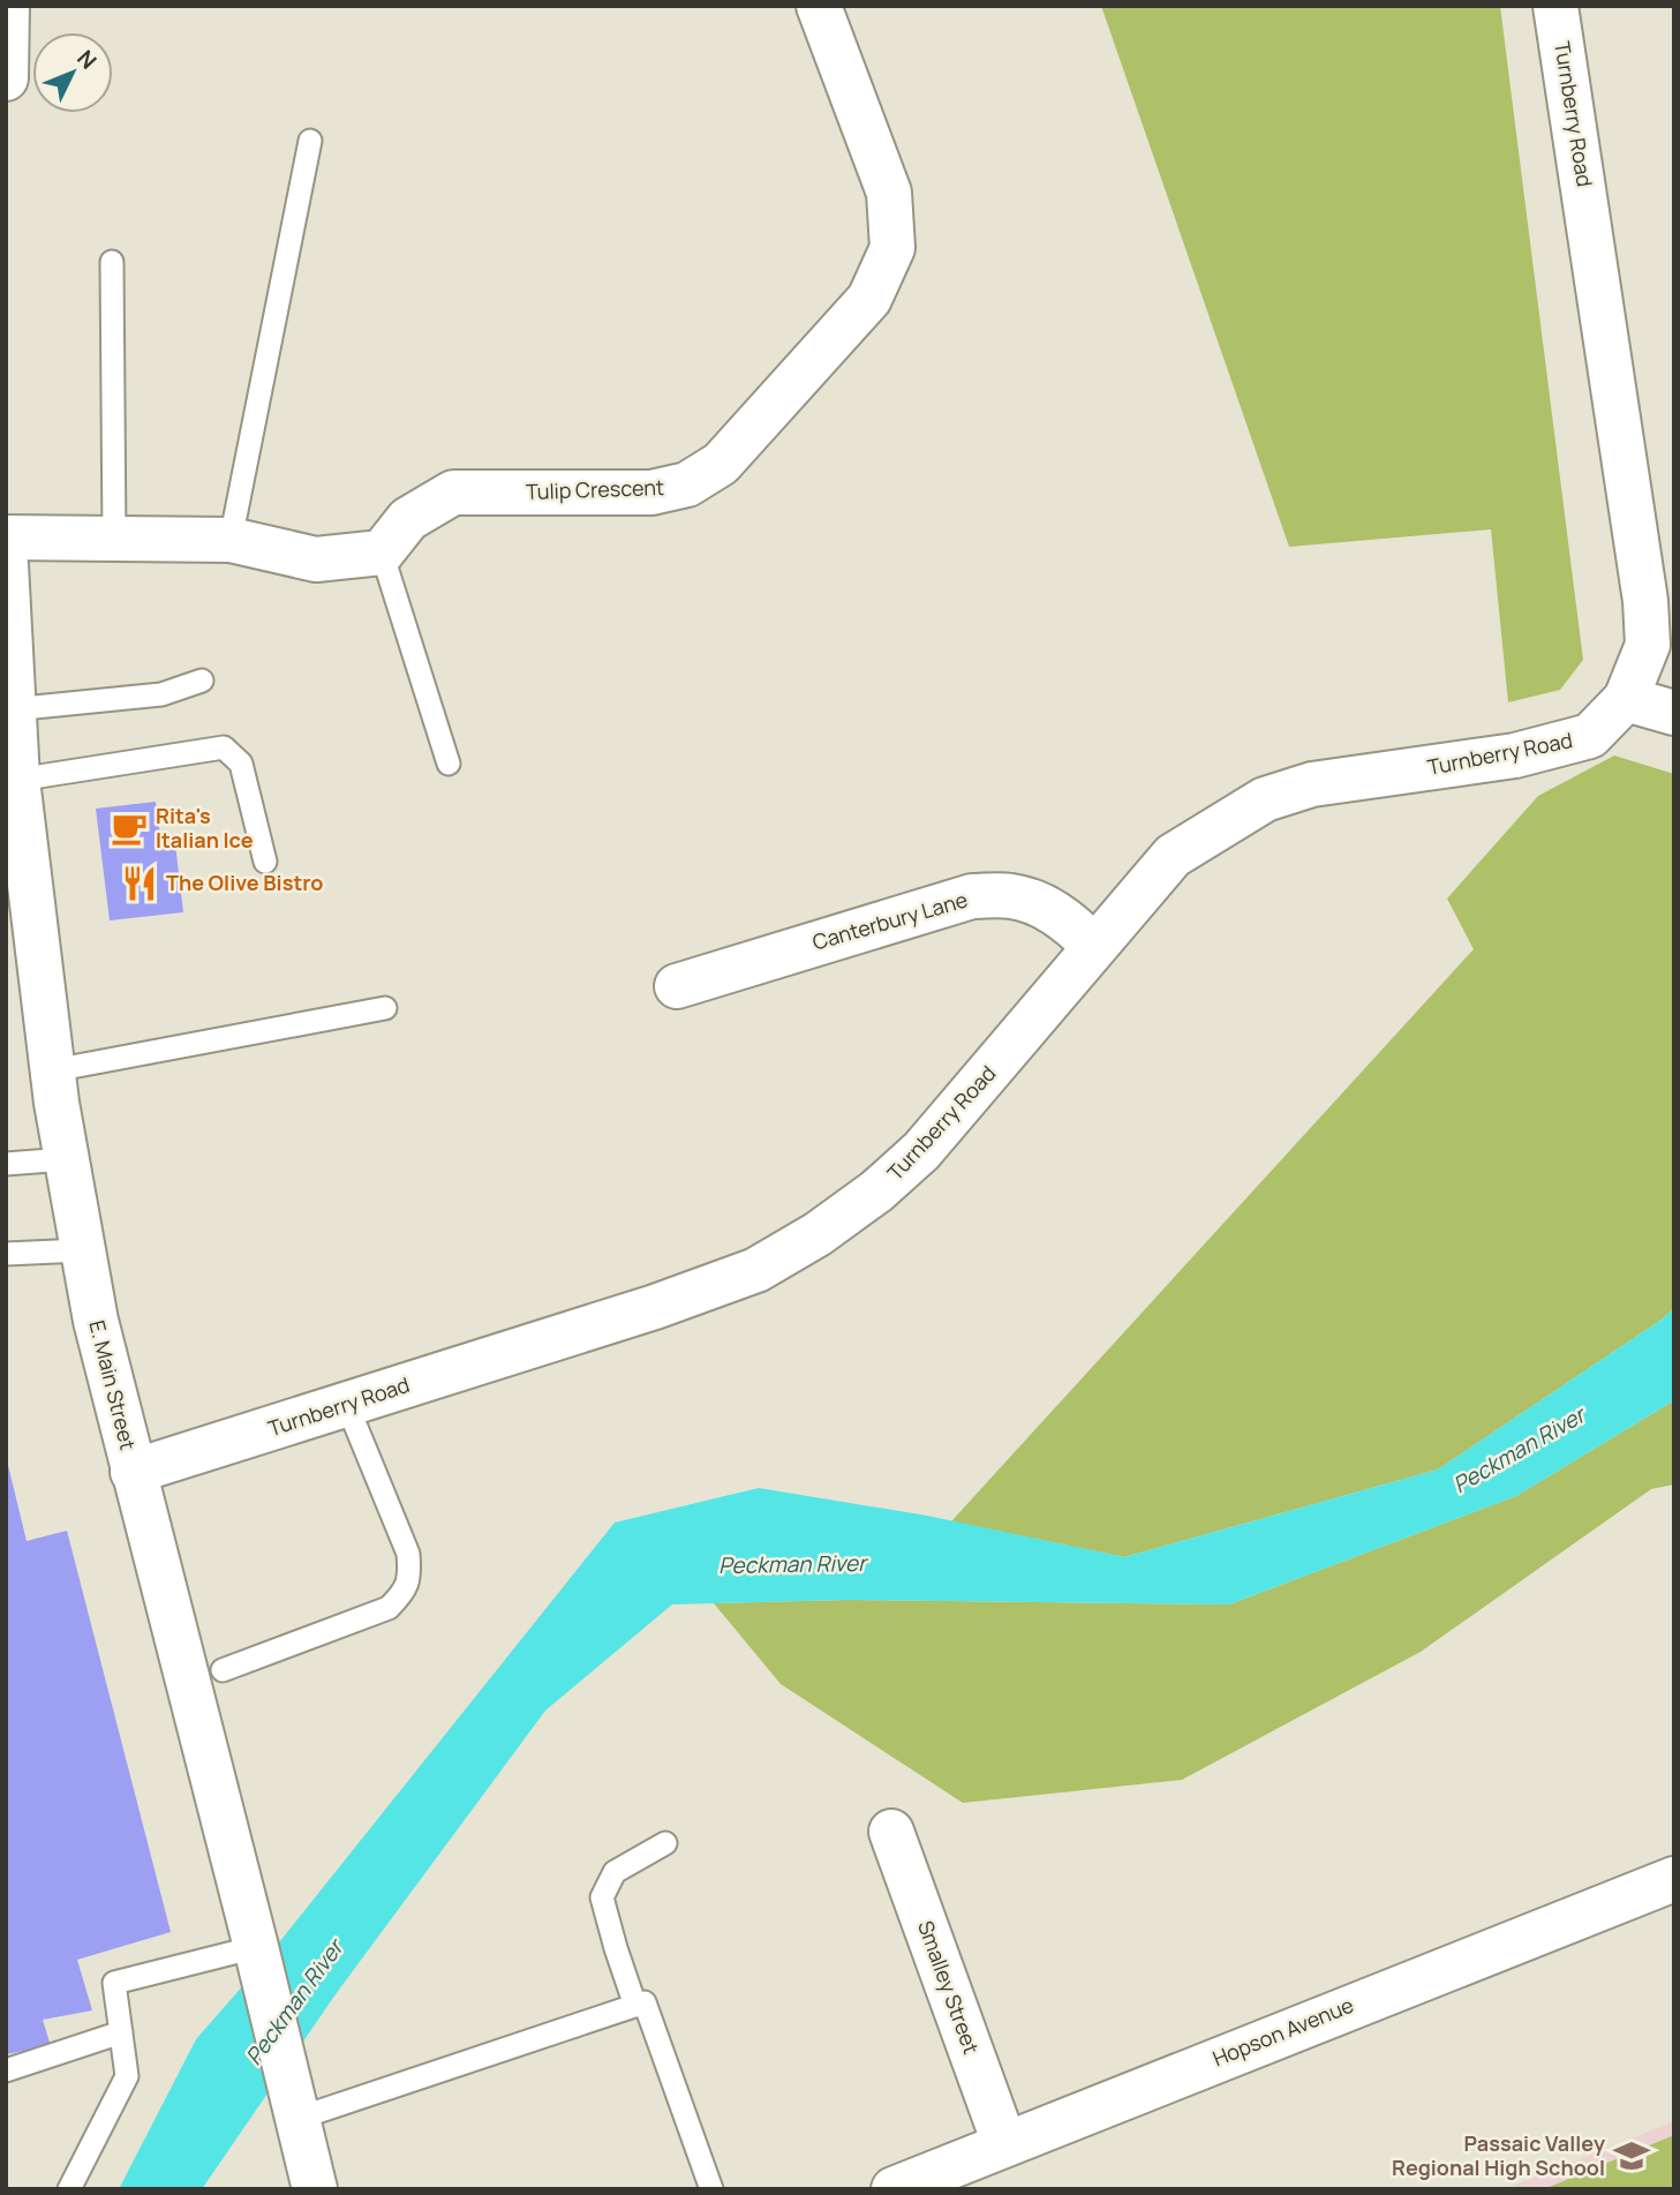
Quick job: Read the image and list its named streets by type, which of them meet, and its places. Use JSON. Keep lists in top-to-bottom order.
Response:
{
  "streets": {
    "street": [
      "Turnberry Road",
      "Tulip Crescent",
      "Canterbury Lane",
      "E. Main Street",
      "Smalley Street",
      "Hopson Avenue"
    ]
  },
  "crossings": [
    ["Turnberry Road", "Canterbury Lane"],
    ["Turnberry Road", "E. Main Street"],
    ["Smalley Street", "Hopson Avenue"]
  ],
  "water": ["Peckman River"],
  "places": {
    "cafe": ["Rita's Italian Ice"],
    "restaurant": ["The Olive Bistro"],
    "school or university": ["Passaic Valley Regional High School"]
  },
  "north": "top right"
}
